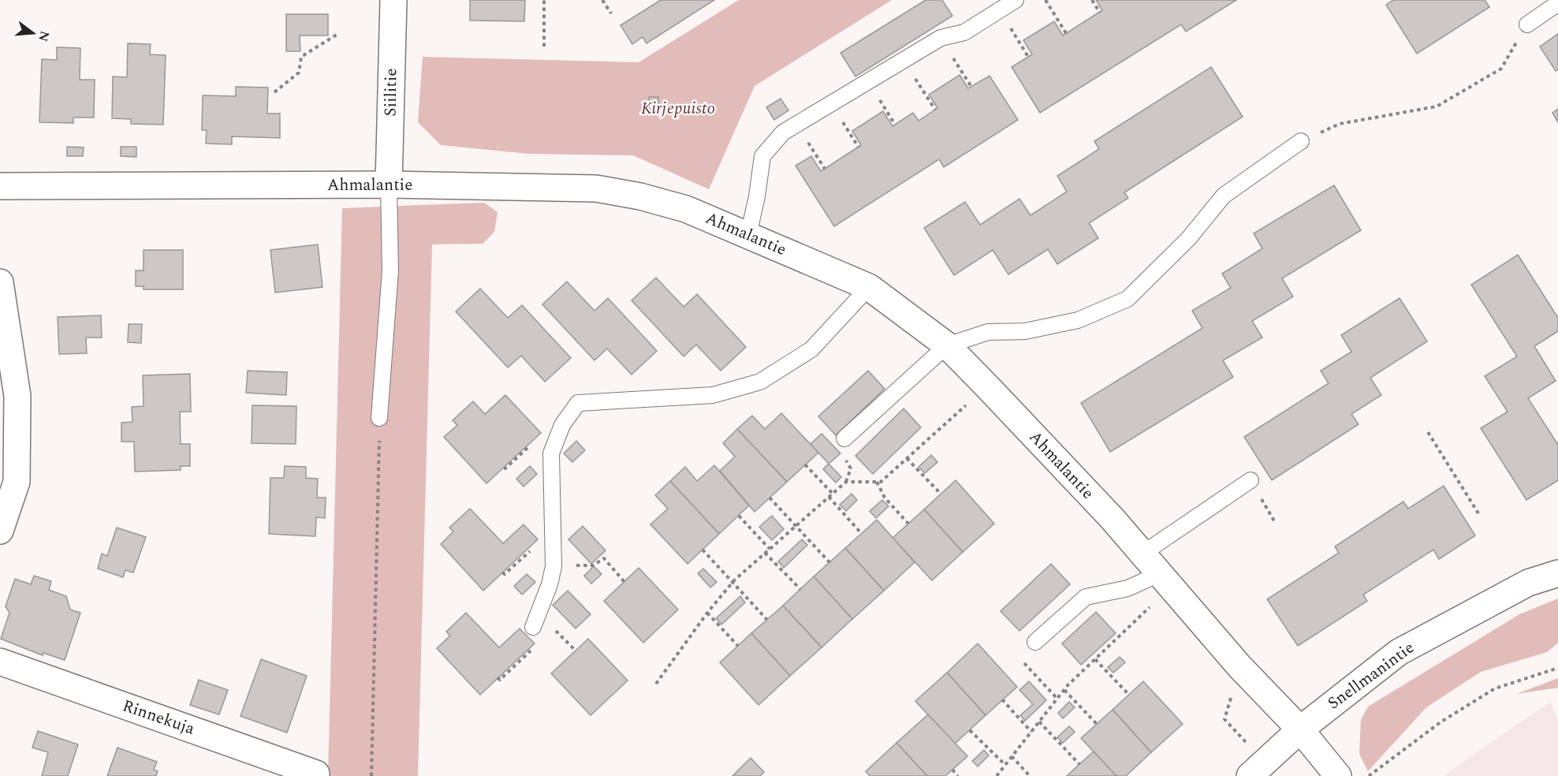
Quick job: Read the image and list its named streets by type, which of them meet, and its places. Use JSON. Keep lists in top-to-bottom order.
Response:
{
  "streets": {
    "street": [
      "Siilitie",
      "Ahmalantie",
      "Snellmanintie",
      "Rinnekuja"
    ]
  },
  "crossings": [
    ["Siilitie", "Ahmalantie"],
    ["Ahmalantie", "Snellmanintie"]
  ],
  "parks": ["Kirjepuisto"],
  "north": "right"
}
